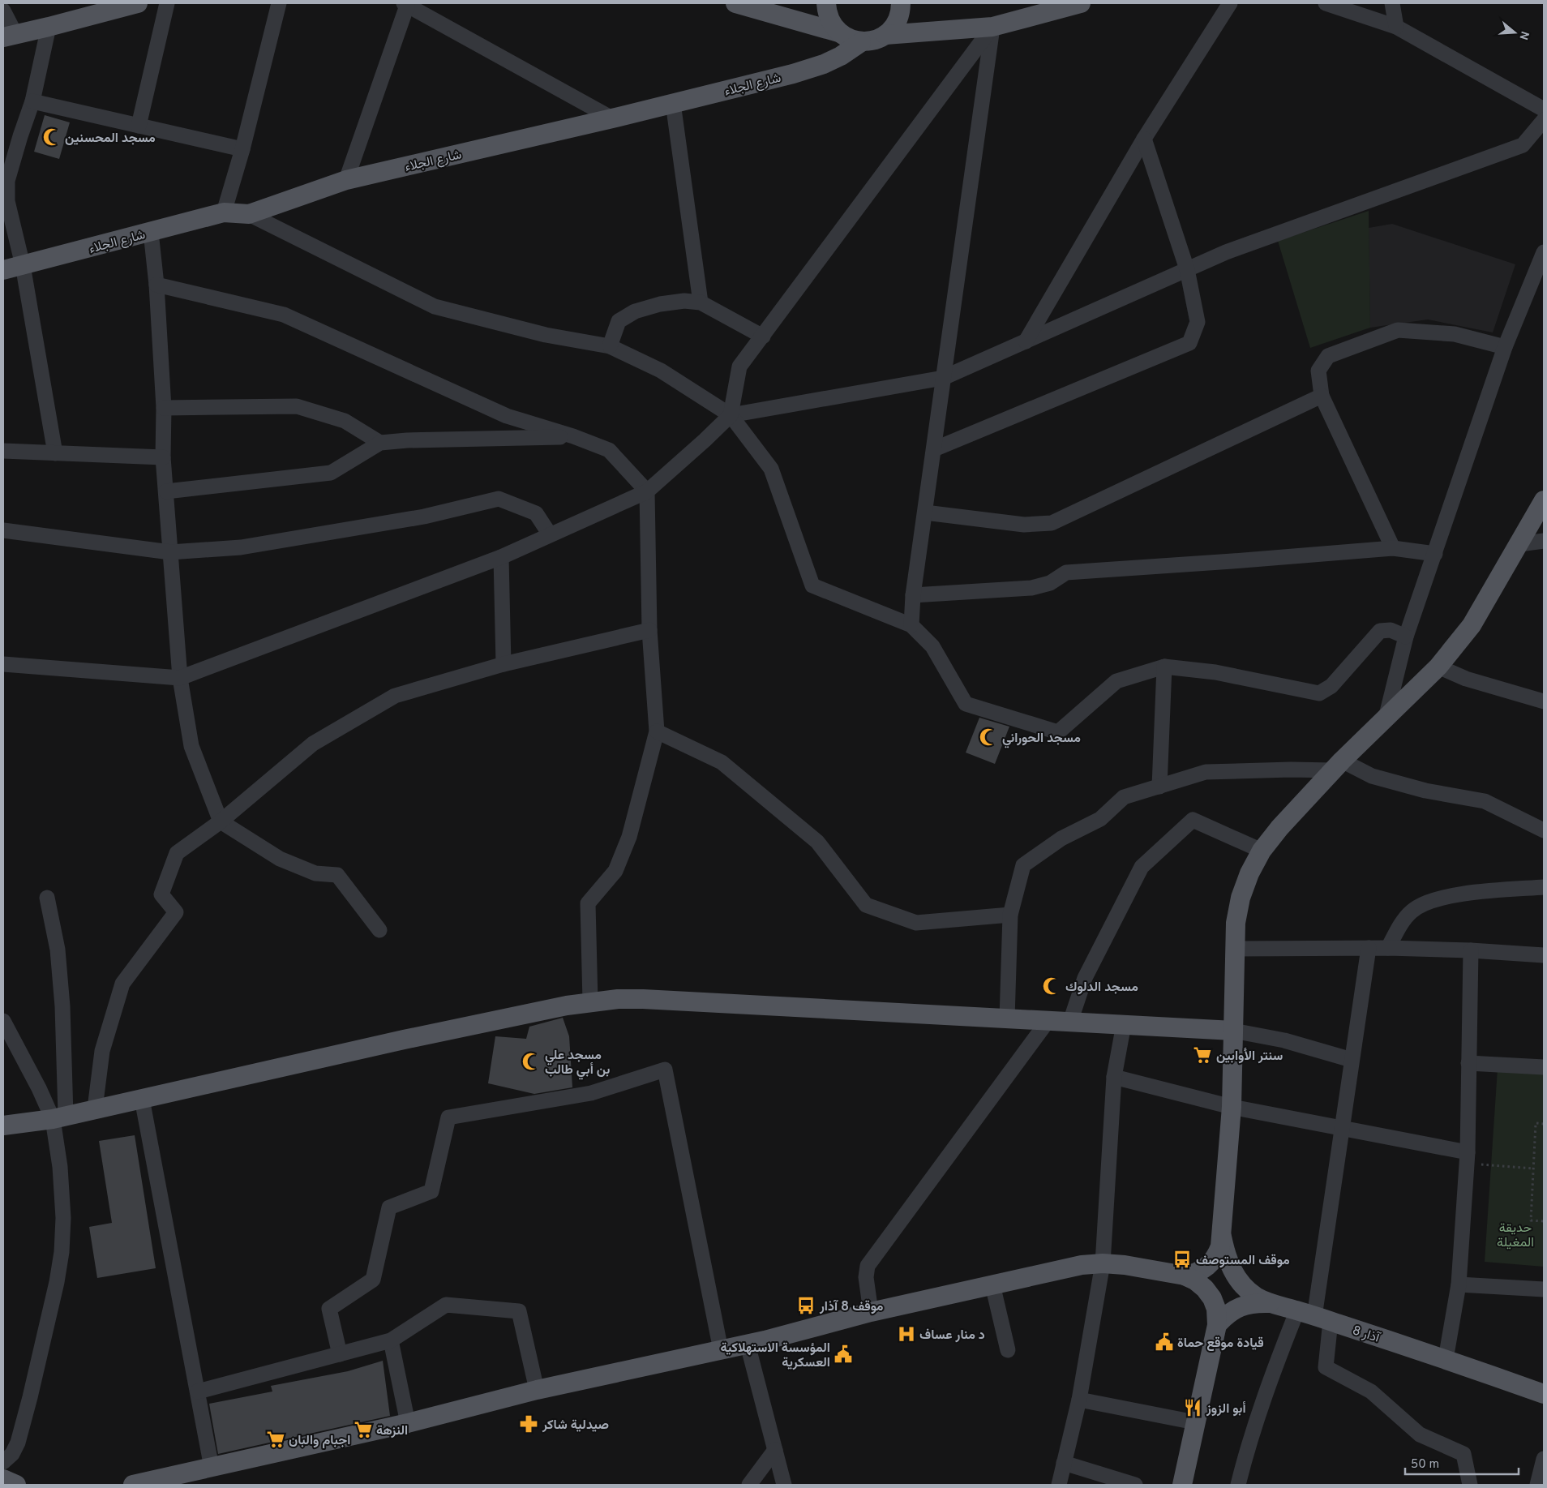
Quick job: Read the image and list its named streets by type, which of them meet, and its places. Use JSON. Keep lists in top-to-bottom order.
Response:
{
  "streets": {
    "main road": ["شارع الجلاء", "8 آذار"]
  },
  "parks": ["حديقة المغيلة"],
  "places": {
    "mosque": [
      "مسجد المحسنين",
      "مسجد الحوراني",
      "مسجد الدلوك",
      "مسجد علي بن أبي طالب"
    ],
    "supermarket": ["سنتر الأوابين", "النزهة", "اجبام والبان"],
    "bus stop": ["موقف المستوصف", "موقف 8 آذار"],
    "hospital": ["د منار عساف"],
    "public building": ["قيادة موقع حماة", "المؤسسة الاستهلاكية العسكرية"],
    "restaurant": ["أبو الزوز"],
    "pharmacy": ["صيدلية شاكر"]
  },
  "scale_bar": "50 m",
  "north": "right"
}
